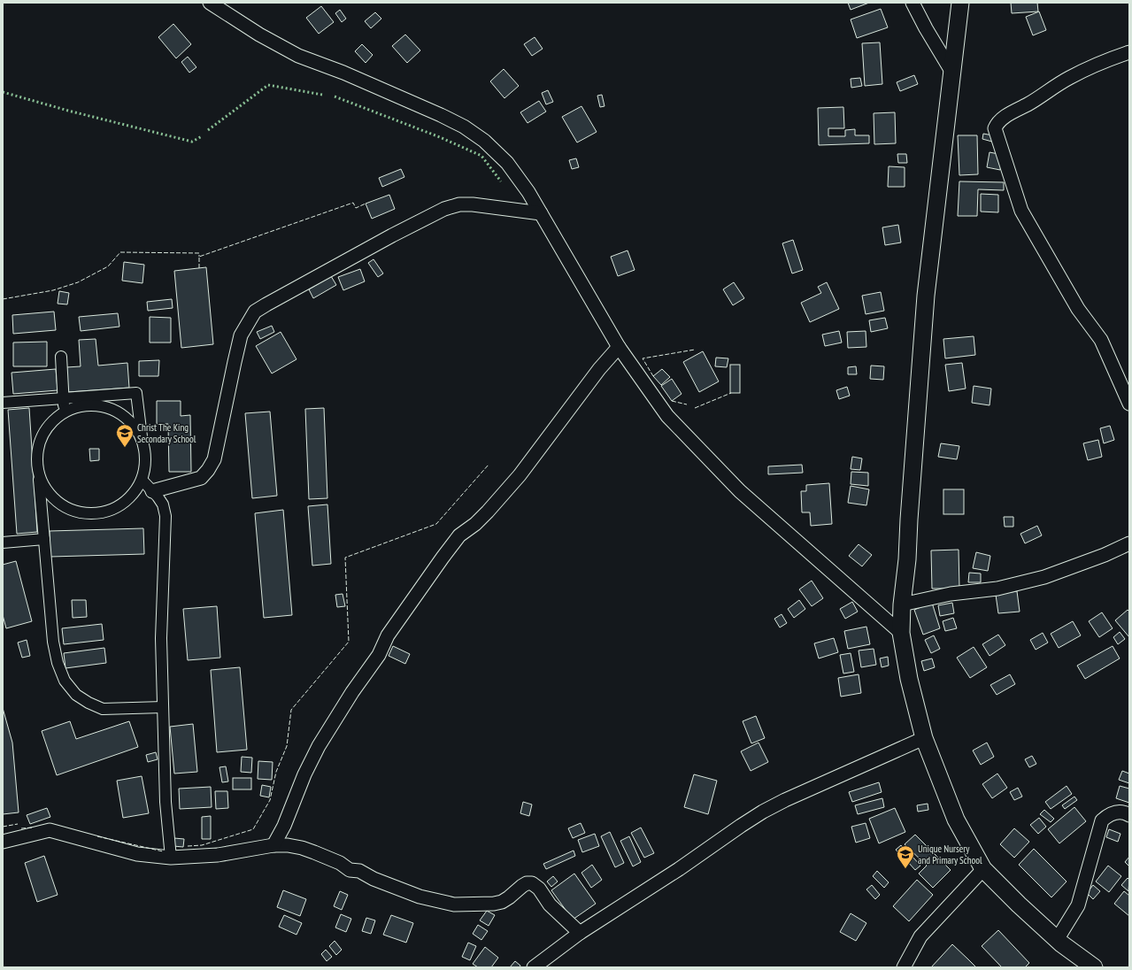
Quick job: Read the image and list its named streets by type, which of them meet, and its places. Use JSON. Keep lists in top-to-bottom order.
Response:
{
  "places": {
    "school or university": ["Christ The King Secondary School", "Unique Nursery and Primary School"]
  }
}
